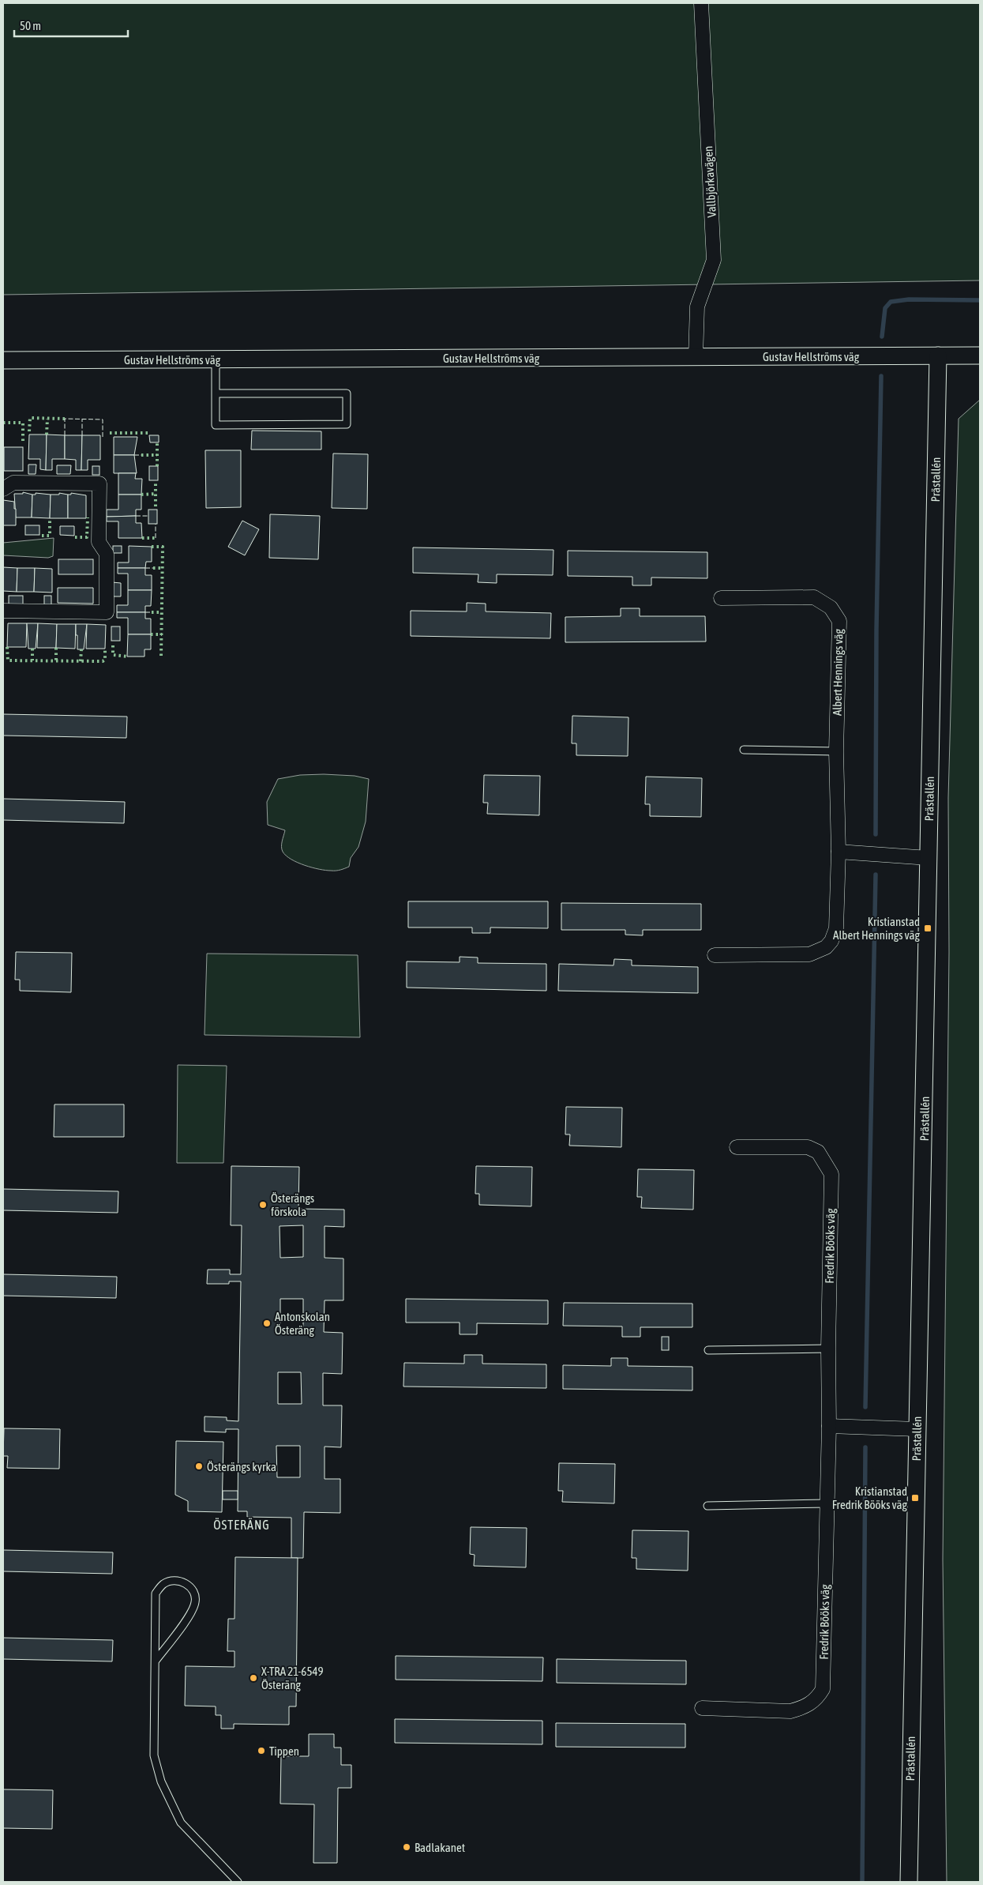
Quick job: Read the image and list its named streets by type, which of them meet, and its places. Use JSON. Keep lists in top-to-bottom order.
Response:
{
  "streets": {
    "street": [
      "Vallbjörkavägen",
      "Gustav Hellströms väg",
      "Prästallén",
      "Albert Hennings väg",
      "Fredrik Bööks väg"
    ]
  },
  "crossings": [
    ["Vallbjörkavägen", "Gustav Hellströms väg"],
    ["Gustav Hellströms väg", "Prästallén"]
  ],
  "districts": ["ÖSTERÄNG"],
  "places": {
    "transit": ["Kristianstad Albert Hennings väg", "Kristianstad Fredrik Bööks väg"],
    "other": [
      "Österängs förskola",
      "Antonskolan Österäng",
      "Österängs kyrka",
      "X-TRA 21-6549 Österäng",
      "Tippen",
      "Badlakanet"
    ]
  },
  "scale_bar": "50 m"
}
